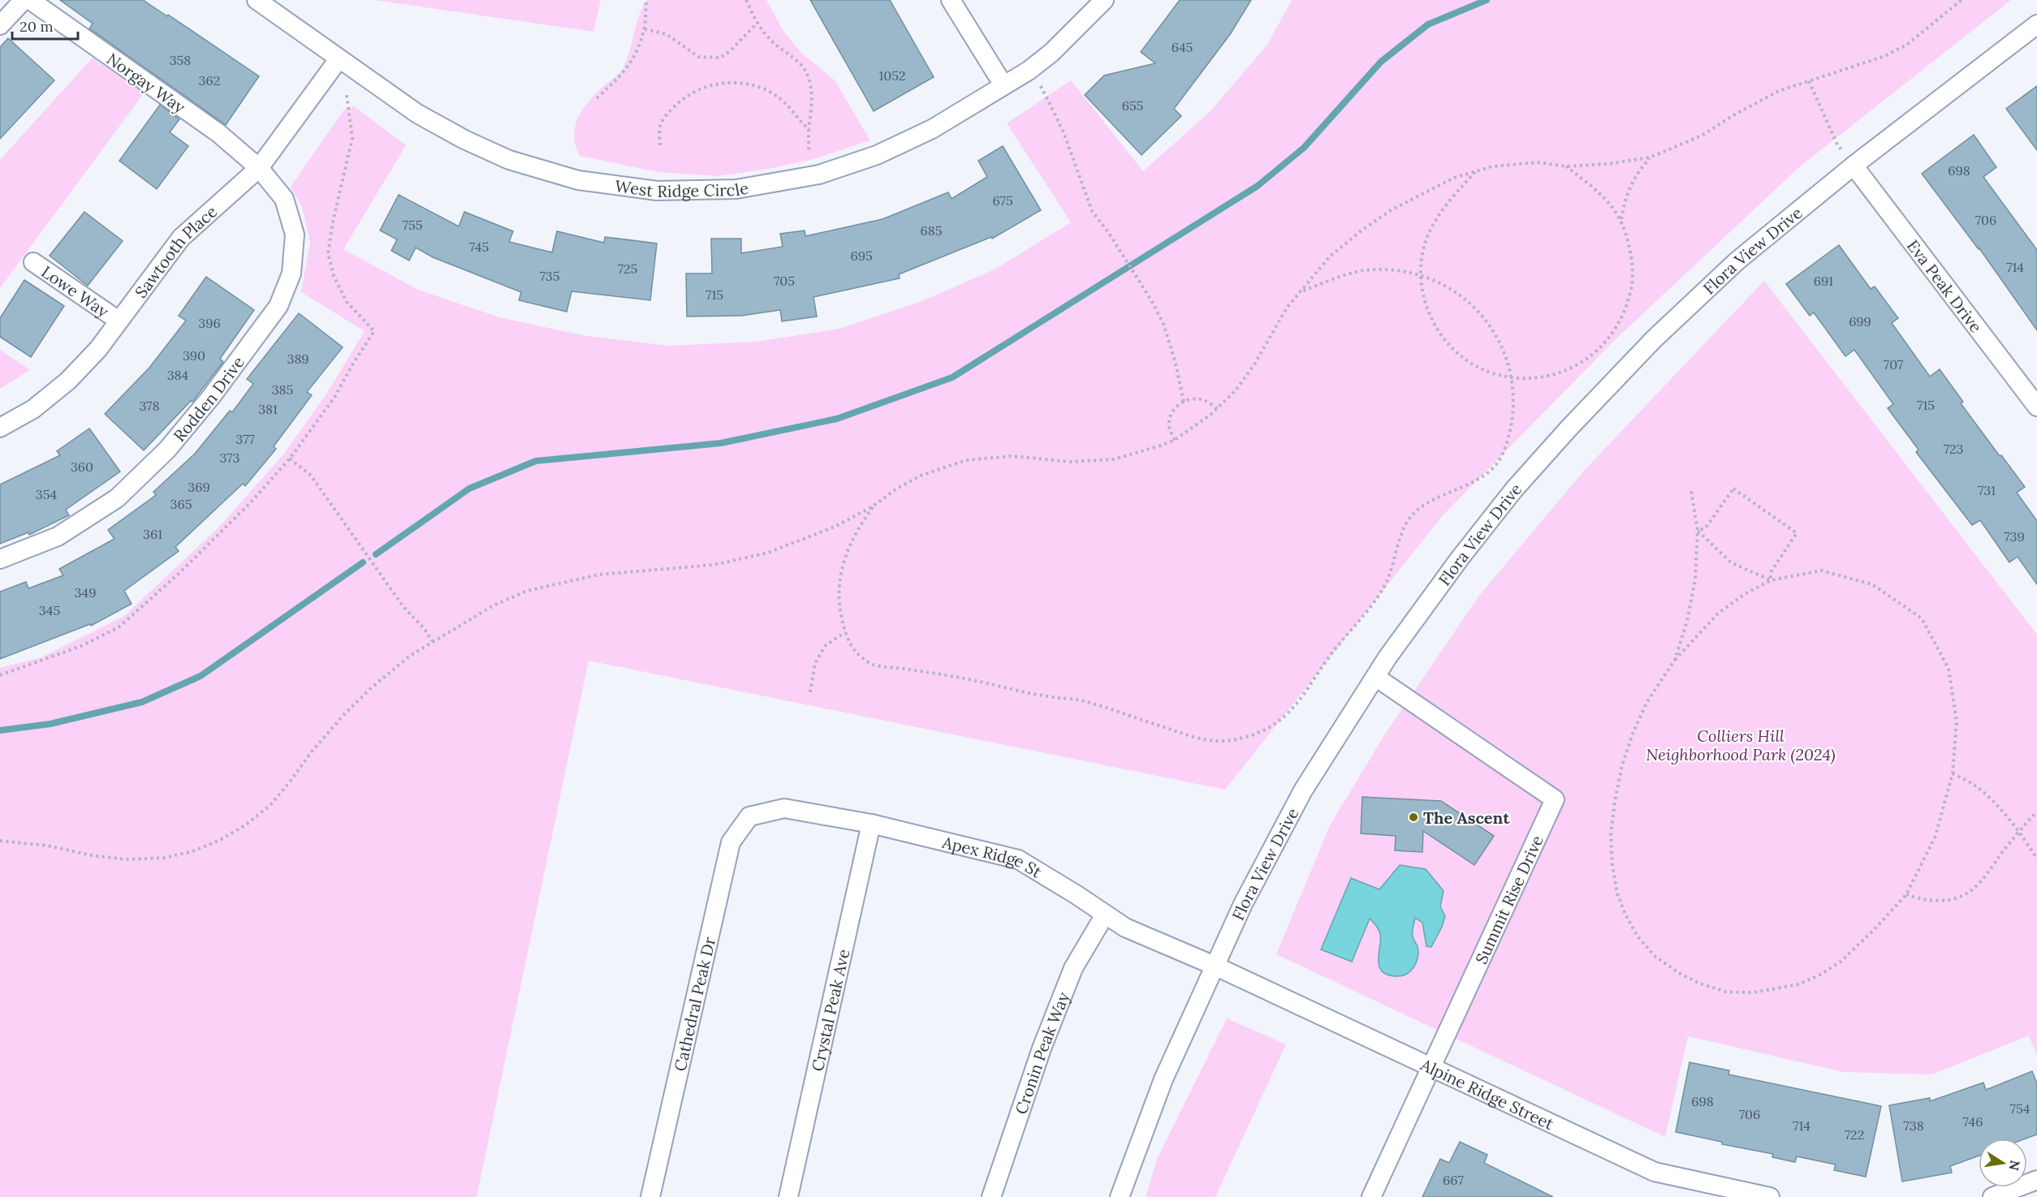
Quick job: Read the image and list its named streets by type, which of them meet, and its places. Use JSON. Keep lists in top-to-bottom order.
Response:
{
  "streets": {
    "street": [
      "Norgay Way",
      "West Ridge Circle",
      "Flora View Drive",
      "Sawtooth Place",
      "Eva Peak Drive",
      "Lowe Way",
      "Rodden Drive",
      "Apex Ridge St",
      "Summit Rise Drive",
      "Cathedral Peak Dr",
      "Crystal Peak Ave",
      "Cronin Peak Way",
      "Alpine Ridge Street"
    ]
  },
  "crossings": [
    ["Norgay Way", "Sawtooth Place"],
    ["Norgay Way", "Rodden Drive"],
    ["West Ridge Circle", "Sawtooth Place"],
    ["Flora View Drive", "Eva Peak Drive"],
    ["Flora View Drive", "Apex Ridge St"],
    ["Flora View Drive", "Summit Rise Drive"],
    ["Flora View Drive", "Alpine Ridge Street"],
    ["Sawtooth Place", "Lowe Way"],
    ["Sawtooth Place", "Rodden Drive"],
    ["Apex Ridge St", "Cathedral Peak Dr"],
    ["Apex Ridge St", "Crystal Peak Ave"],
    ["Apex Ridge St", "Cronin Peak Way"],
    ["Apex Ridge St", "Alpine Ridge Street"],
    ["Summit Rise Drive", "Alpine Ridge Street"]
  ],
  "parks": ["Colliers Hill Neighborhood Park (2024)"],
  "places": ["The Ascent"],
  "house_numbers": [
    "645",
    "358",
    "1052",
    "362",
    "655",
    "698",
    "675",
    "706",
    "755",
    "685",
    "745",
    "695",
    "714",
    "725",
    "735",
    "705",
    "691",
    "715",
    "699",
    "396",
    "390",
    "389",
    "707",
    "384",
    "385",
    "715",
    "378",
    "381",
    "377",
    "723",
    "373",
    "360",
    "369",
    "731",
    "354",
    "365",
    "361",
    "739",
    "349",
    "345",
    "698",
    "754",
    "706",
    "746",
    "714",
    "738",
    "722",
    "667"
  ],
  "scale_bar": "20 m",
  "north": "right"
}
